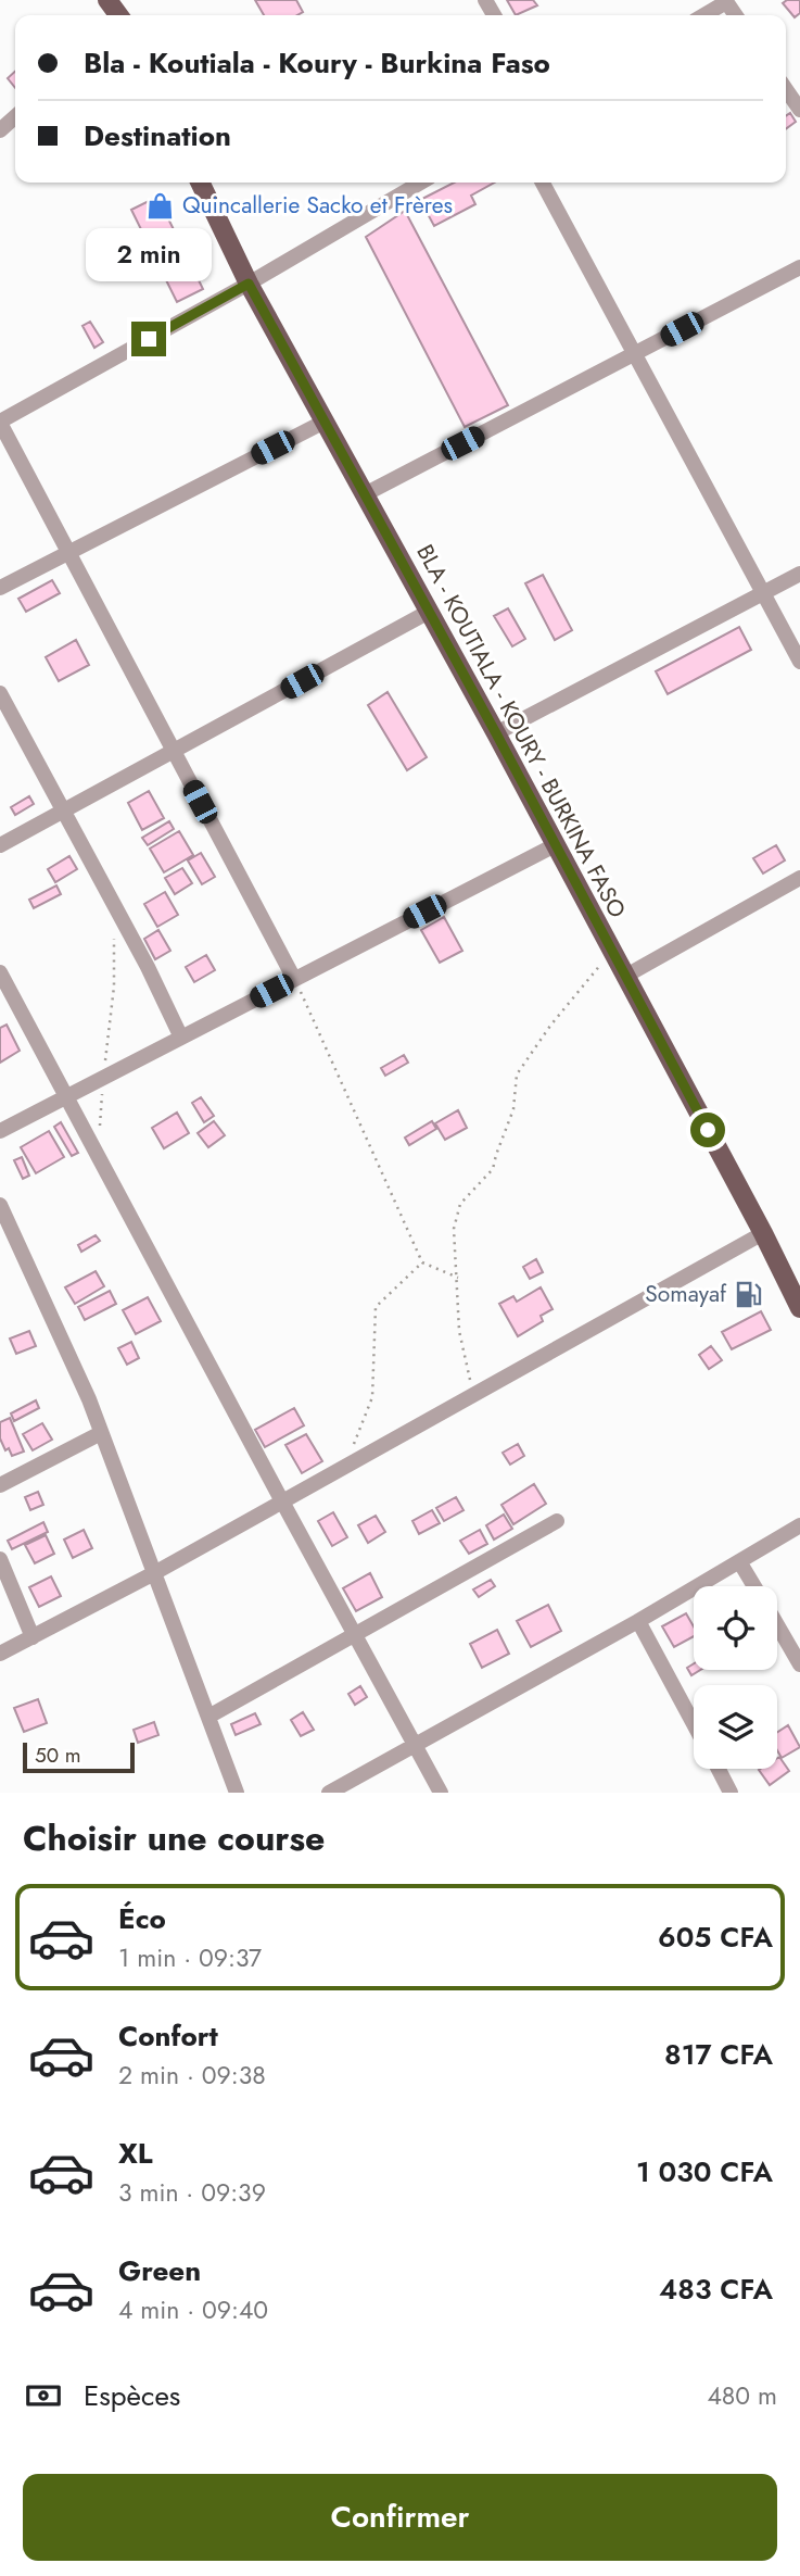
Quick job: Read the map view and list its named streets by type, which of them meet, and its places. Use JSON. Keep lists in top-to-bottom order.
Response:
{
  "streets": {
    "main road": ["BLA - KOUTIALA - KOURY - BURKINA FASO"]
  },
  "places": {
    "shop": ["Quincallerie Sacko et Frères"],
    "fuel station": ["Somayaf"]
  },
  "scale_bar": "50 m",
  "page": {
    "banner": ["Bla - Koutiala - Koury - Burkina Faso", "Destination"],
    "bubble": "2 min",
    "scale": "50 m",
    "heading": "Choisir une course",
    "list": [
      {
        "name": "Éco",
        "note": "1 min · 09:37",
        "value": "605 CFA"
      },
      {
        "name": "Confort",
        "note": "2 min · 09:38",
        "value": "817 CFA"
      },
      {
        "name": "XL",
        "note": "3 min · 09:39",
        "value": "1 030 CFA"
      },
      {
        "name": "Green",
        "note": "4 min · 09:40",
        "value": "483 CFA"
      }
    ],
    "pay": ["Espèces", "480 m"],
    "buttons": "Confirmer"
  }
}
